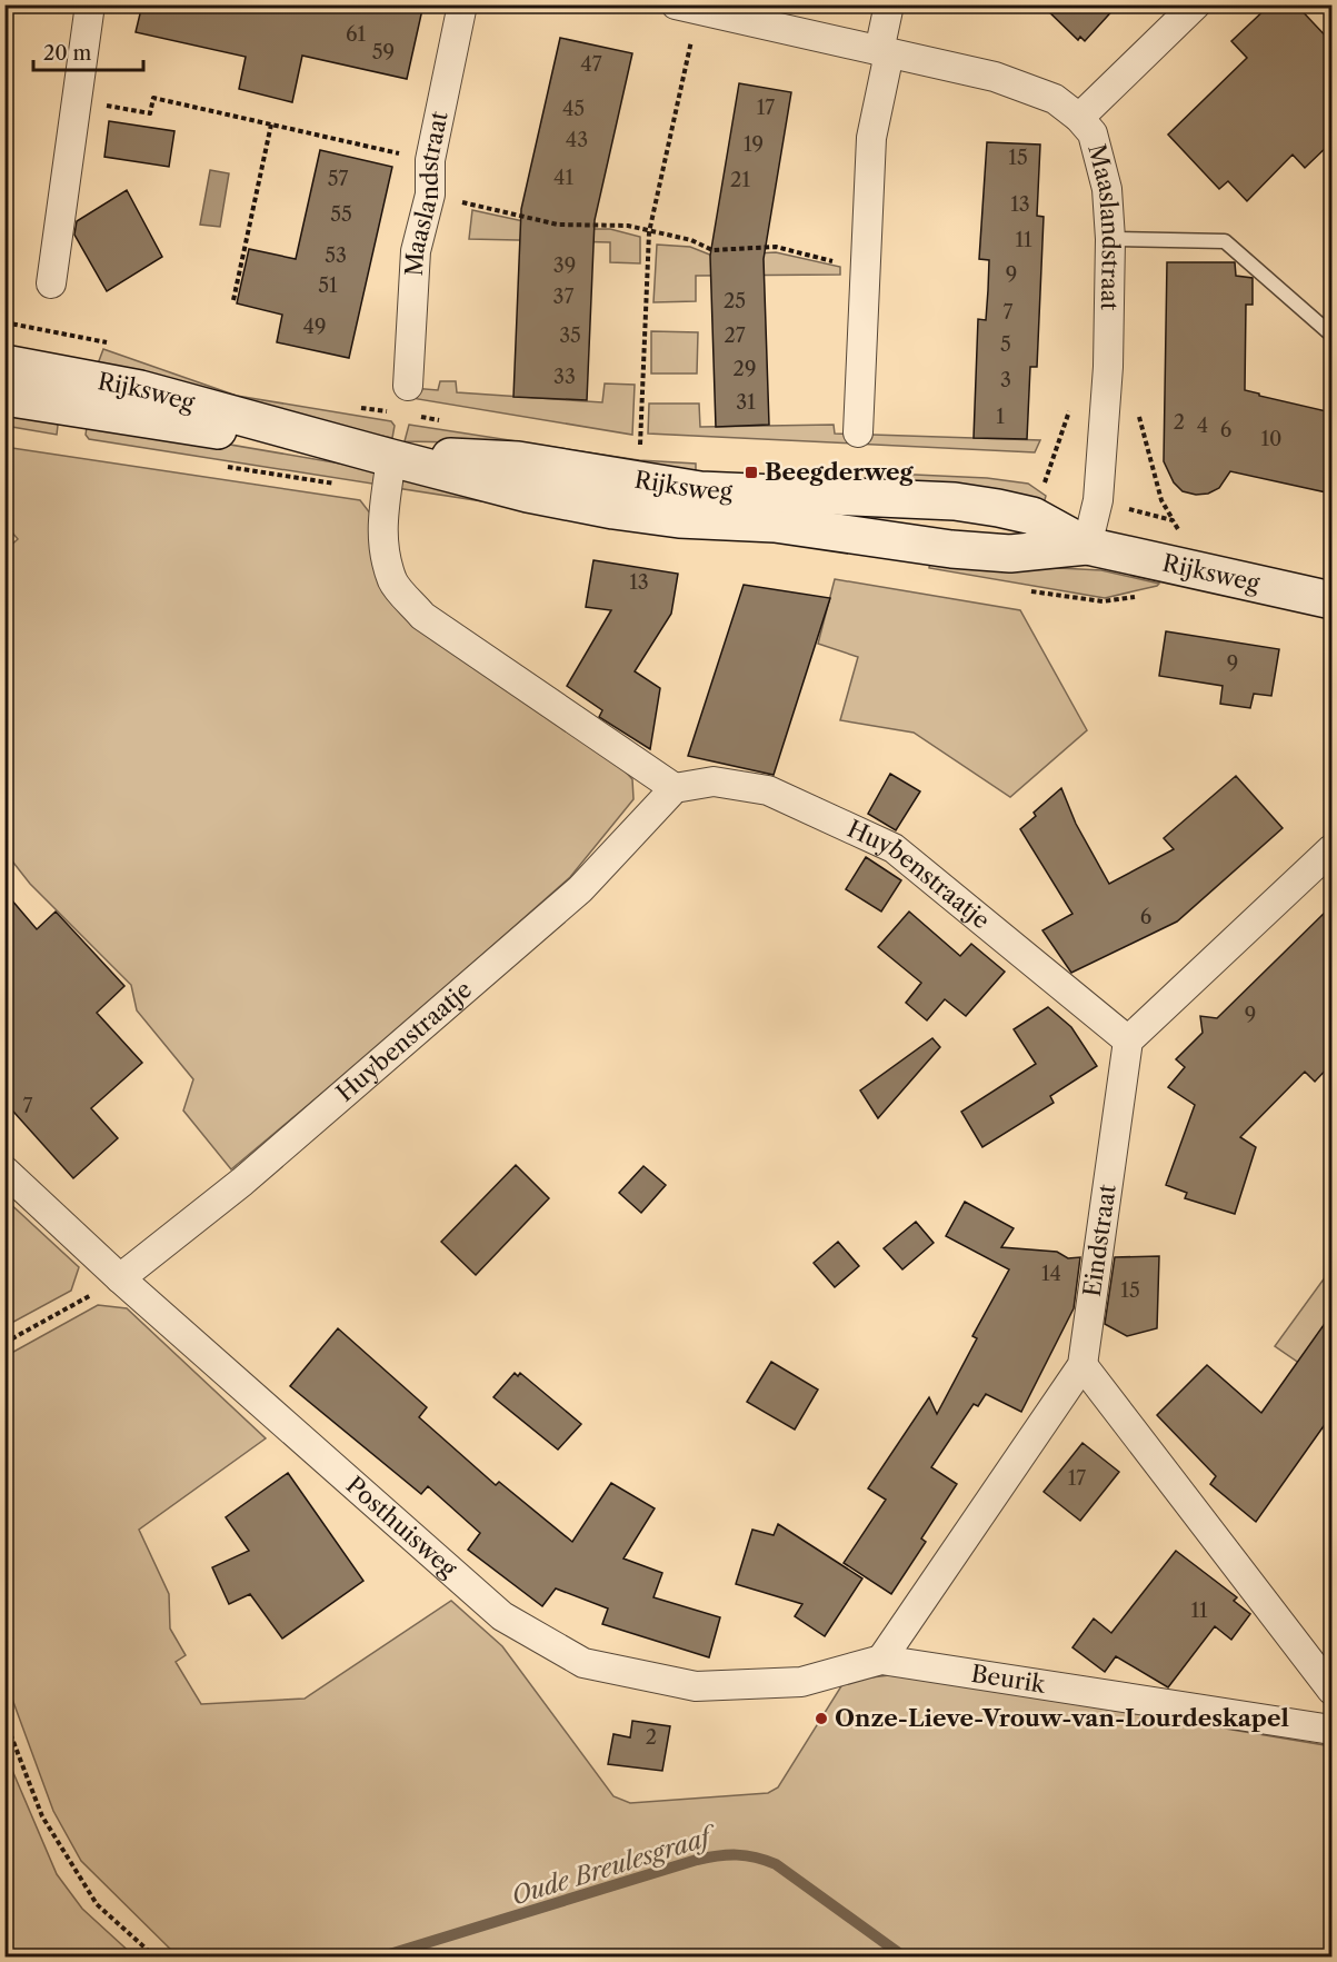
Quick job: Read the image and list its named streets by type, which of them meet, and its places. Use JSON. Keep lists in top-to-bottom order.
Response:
{
  "streets": {
    "main road": ["Rijksweg"],
    "street": [
      "Maaslandstraat",
      "Huybenstraatje",
      "Eindstraat",
      "Posthuisweg",
      "Beurik"
    ]
  },
  "crossings": [
    ["Maaslandstraat", "Rijksweg"],
    ["Huybenstraatje", "Eindstraat"],
    ["Huybenstraatje", "Posthuisweg"],
    ["Eindstraat", "Posthuisweg"],
    ["Eindstraat", "Beurik"],
    ["Posthuisweg", "Beurik"]
  ],
  "water": ["Oude Breulesgraaf"],
  "places": {
    "transit": ["Beegderweg"],
    "other": ["Onze-Lieve-Vrouw-van-Lourdeskapel"]
  },
  "house_numbers": [
    "61",
    "59",
    "47",
    "17",
    "45",
    "43",
    "19",
    "15",
    "41",
    "57",
    "21",
    "13",
    "55",
    "11",
    "53",
    "39",
    "9",
    "51",
    "37",
    "25",
    "7",
    "49",
    "35",
    "27",
    "5",
    "29",
    "33",
    "3",
    "31",
    "1",
    "2",
    "4",
    "6",
    "10",
    "13",
    "9",
    "6",
    "9",
    "7",
    "14",
    "15",
    "17",
    "11",
    "2"
  ],
  "scale_bar": "20 m"
}
